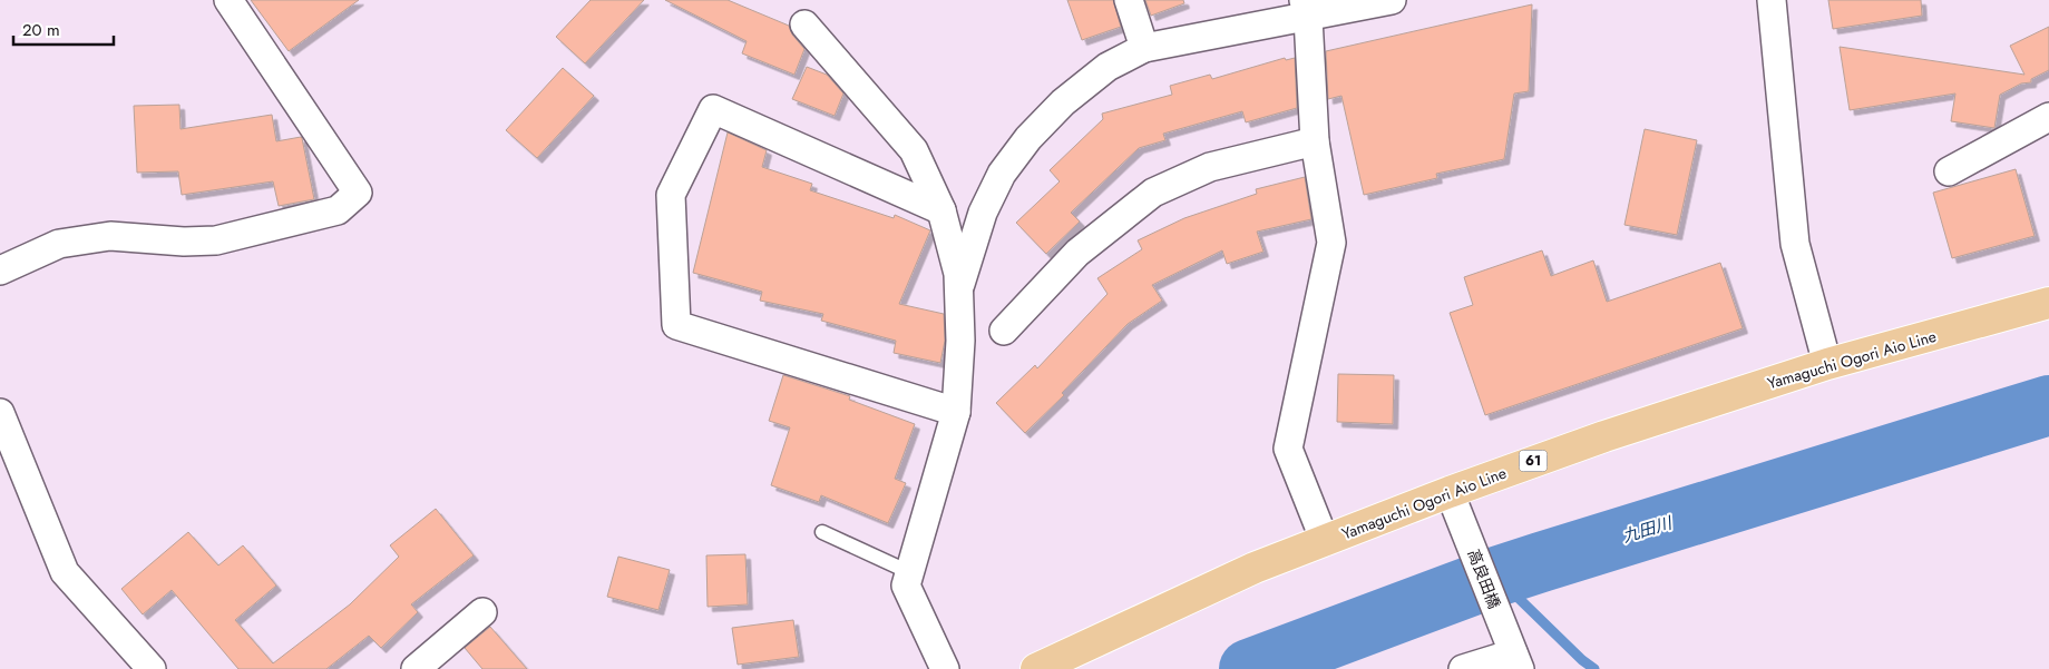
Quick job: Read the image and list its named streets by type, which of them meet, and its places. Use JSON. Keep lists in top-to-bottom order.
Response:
{
  "streets": {
    "main road": ["Yamaguchi Ogori Aio Line", "61"],
    "street": ["高良田橋"]
  },
  "crossings": [
    ["Yamaguchi Ogori Aio Line", "高良田橋"]
  ],
  "water": ["九田川"],
  "scale_bar": "20 m"
}
